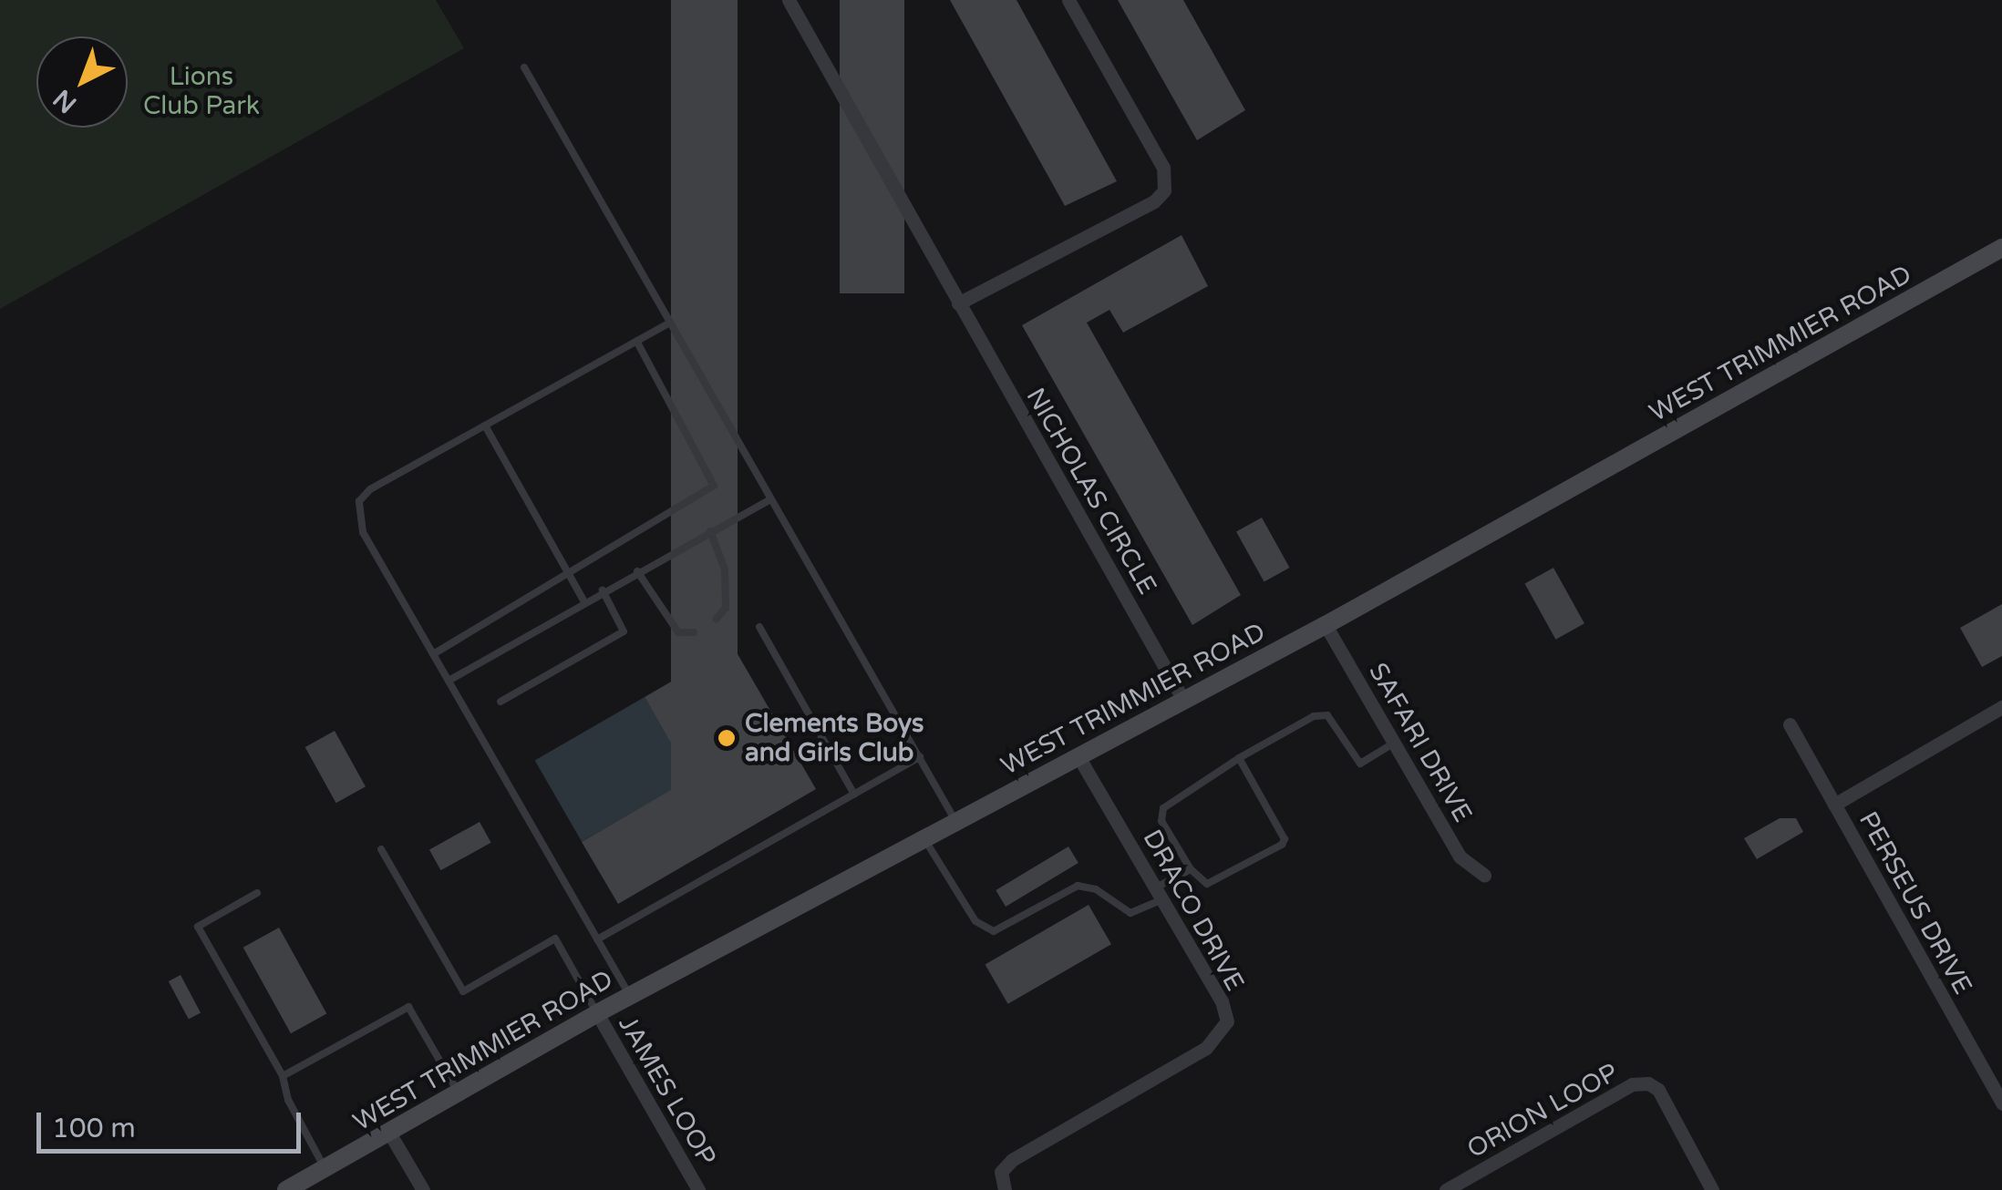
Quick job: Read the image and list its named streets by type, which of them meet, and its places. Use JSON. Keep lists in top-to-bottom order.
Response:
{
  "streets": {
    "main road": ["WEST TRIMMIER ROAD"],
    "street": [
      "NICHOLAS CIRCLE",
      "SAFARI DRIVE",
      "PERSEUS DRIVE",
      "DRACO DRIVE",
      "JAMES LOOP",
      "ORION LOOP"
    ]
  },
  "crossings": [
    ["WEST TRIMMIER ROAD", "NICHOLAS CIRCLE"],
    ["WEST TRIMMIER ROAD", "SAFARI DRIVE"],
    ["WEST TRIMMIER ROAD", "DRACO DRIVE"],
    ["WEST TRIMMIER ROAD", "JAMES LOOP"]
  ],
  "parks": ["Lions Club Park"],
  "places": ["Clements Boys and Girls Club"],
  "scale_bar": "100 m",
  "north": "bottom left"
}
